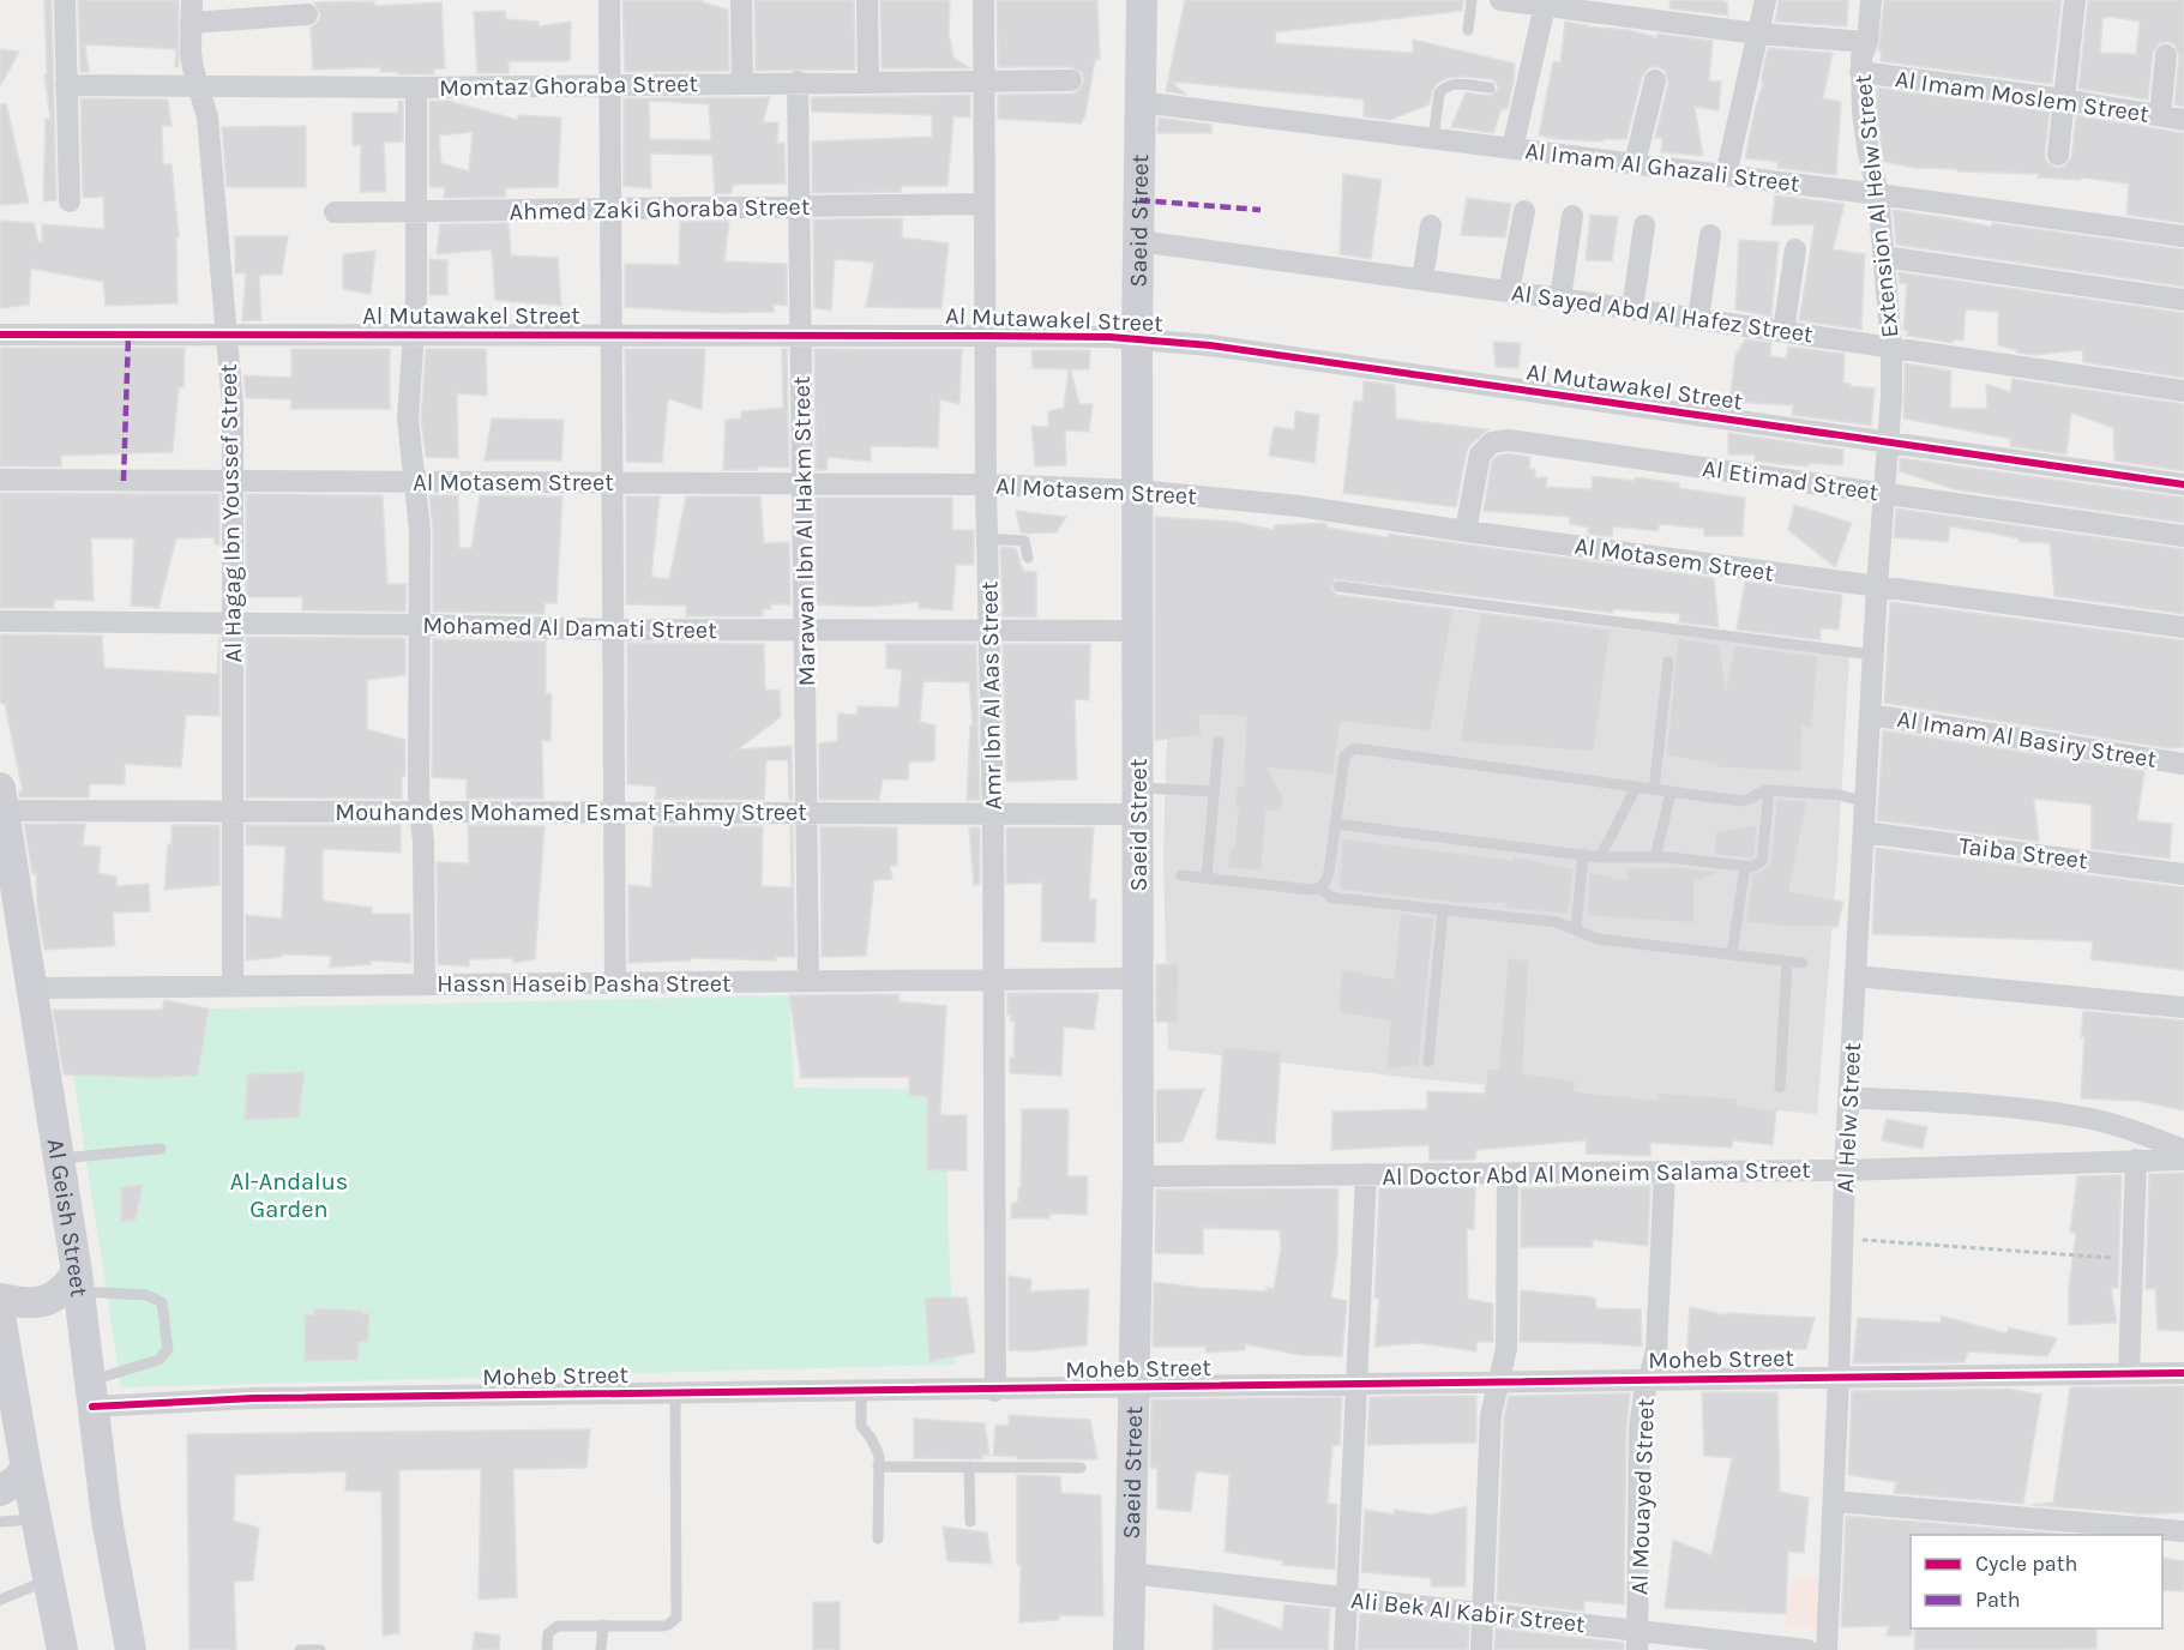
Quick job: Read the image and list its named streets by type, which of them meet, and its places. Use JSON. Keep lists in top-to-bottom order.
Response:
{
  "streets": {
    "street": [
      "Momtaz Ghoraba Street",
      "Al Imam Moslem Street",
      "Al Imam Al Ghazali Street",
      "Extension Al Helw Street",
      "Ahmed Zaki Ghoraba Street",
      "Saeid Street",
      "Al Sayed Abd Al Hafez Street",
      "Al Mutawakel Street",
      "Al Etimad Street",
      "Al Motasem Street",
      "Al Hagag Ibn Youssef Street",
      "Marawan Ibn Al Hakm Street",
      "Mohamed Al Damati Street",
      "Amr Ibn Al Aas Street",
      "Al Imam Al Basiry Street",
      "Mouhandes Mohamed Esmat Fahmy Street",
      "Taiba Street",
      "Hassn Haseib Pasha Street",
      "Al Helw Street",
      "Al Doctor Abd Al Moneim Salama Street",
      "Al Geish Street",
      "Moheb Street",
      "Al Mouayed Street",
      "Ali Bek Al Kabir Street"
    ]
  },
  "crossings": [
    ["Momtaz Ghoraba Street", "Al Hagag Ibn Youssef Street"],
    ["Momtaz Ghoraba Street", "Marawan Ibn Al Hakm Street"],
    ["Momtaz Ghoraba Street", "Amr Ibn Al Aas Street"],
    ["Al Imam Moslem Street", "Extension Al Helw Street"],
    ["Al Imam Al Ghazali Street", "Extension Al Helw Street"],
    ["Al Imam Al Ghazali Street", "Saeid Street"],
    ["Extension Al Helw Street", "Al Sayed Abd Al Hafez Street"],
    ["Extension Al Helw Street", "Al Mutawakel Street"],
    ["Extension Al Helw Street", "Al Etimad Street"],
    ["Extension Al Helw Street", "Al Motasem Street"],
    ["Extension Al Helw Street", "Al Helw Street"],
    ["Ahmed Zaki Ghoraba Street", "Marawan Ibn Al Hakm Street"],
    ["Ahmed Zaki Ghoraba Street", "Amr Ibn Al Aas Street"],
    ["Saeid Street", "Al Sayed Abd Al Hafez Street"],
    ["Saeid Street", "Al Mutawakel Street"],
    ["Saeid Street", "Al Motasem Street"],
    ["Saeid Street", "Mohamed Al Damati Street"],
    ["Saeid Street", "Mouhandes Mohamed Esmat Fahmy Street"],
    ["Saeid Street", "Hassn Haseib Pasha Street"],
    ["Saeid Street", "Al Doctor Abd Al Moneim Salama Street"],
    ["Saeid Street", "Moheb Street"],
    ["Saeid Street", "Ali Bek Al Kabir Street"],
    ["Al Mutawakel Street", "Al Hagag Ibn Youssef Street"],
    ["Al Mutawakel Street", "Marawan Ibn Al Hakm Street"],
    ["Al Mutawakel Street", "Amr Ibn Al Aas Street"],
    ["Al Etimad Street", "Al Motasem Street"],
    ["Al Motasem Street", "Al Hagag Ibn Youssef Street"],
    ["Al Motasem Street", "Marawan Ibn Al Hakm Street"],
    ["Al Motasem Street", "Amr Ibn Al Aas Street"],
    ["Al Motasem Street", "Al Helw Street"],
    ["Al Hagag Ibn Youssef Street", "Mohamed Al Damati Street"],
    ["Al Hagag Ibn Youssef Street", "Mouhandes Mohamed Esmat Fahmy Street"],
    ["Al Hagag Ibn Youssef Street", "Hassn Haseib Pasha Street"],
    ["Marawan Ibn Al Hakm Street", "Mohamed Al Damati Street"],
    ["Marawan Ibn Al Hakm Street", "Mouhandes Mohamed Esmat Fahmy Street"],
    ["Marawan Ibn Al Hakm Street", "Hassn Haseib Pasha Street"],
    ["Mohamed Al Damati Street", "Amr Ibn Al Aas Street"],
    ["Amr Ibn Al Aas Street", "Mouhandes Mohamed Esmat Fahmy Street"],
    ["Amr Ibn Al Aas Street", "Hassn Haseib Pasha Street"],
    ["Amr Ibn Al Aas Street", "Moheb Street"],
    ["Al Imam Al Basiry Street", "Al Helw Street"],
    ["Mouhandes Mohamed Esmat Fahmy Street", "Al Geish Street"],
    ["Taiba Street", "Al Helw Street"],
    ["Hassn Haseib Pasha Street", "Al Geish Street"],
    ["Al Helw Street", "Al Doctor Abd Al Moneim Salama Street"],
    ["Al Helw Street", "Moheb Street"],
    ["Al Doctor Abd Al Moneim Salama Street", "Al Mouayed Street"],
    ["Al Geish Street", "Moheb Street"],
    ["Moheb Street", "Al Mouayed Street"],
    ["Al Mouayed Street", "Ali Bek Al Kabir Street"]
  ],
  "parks": ["Al-Andalus Garden"],
  "legend": ["Cycle path", "Path"]
}
